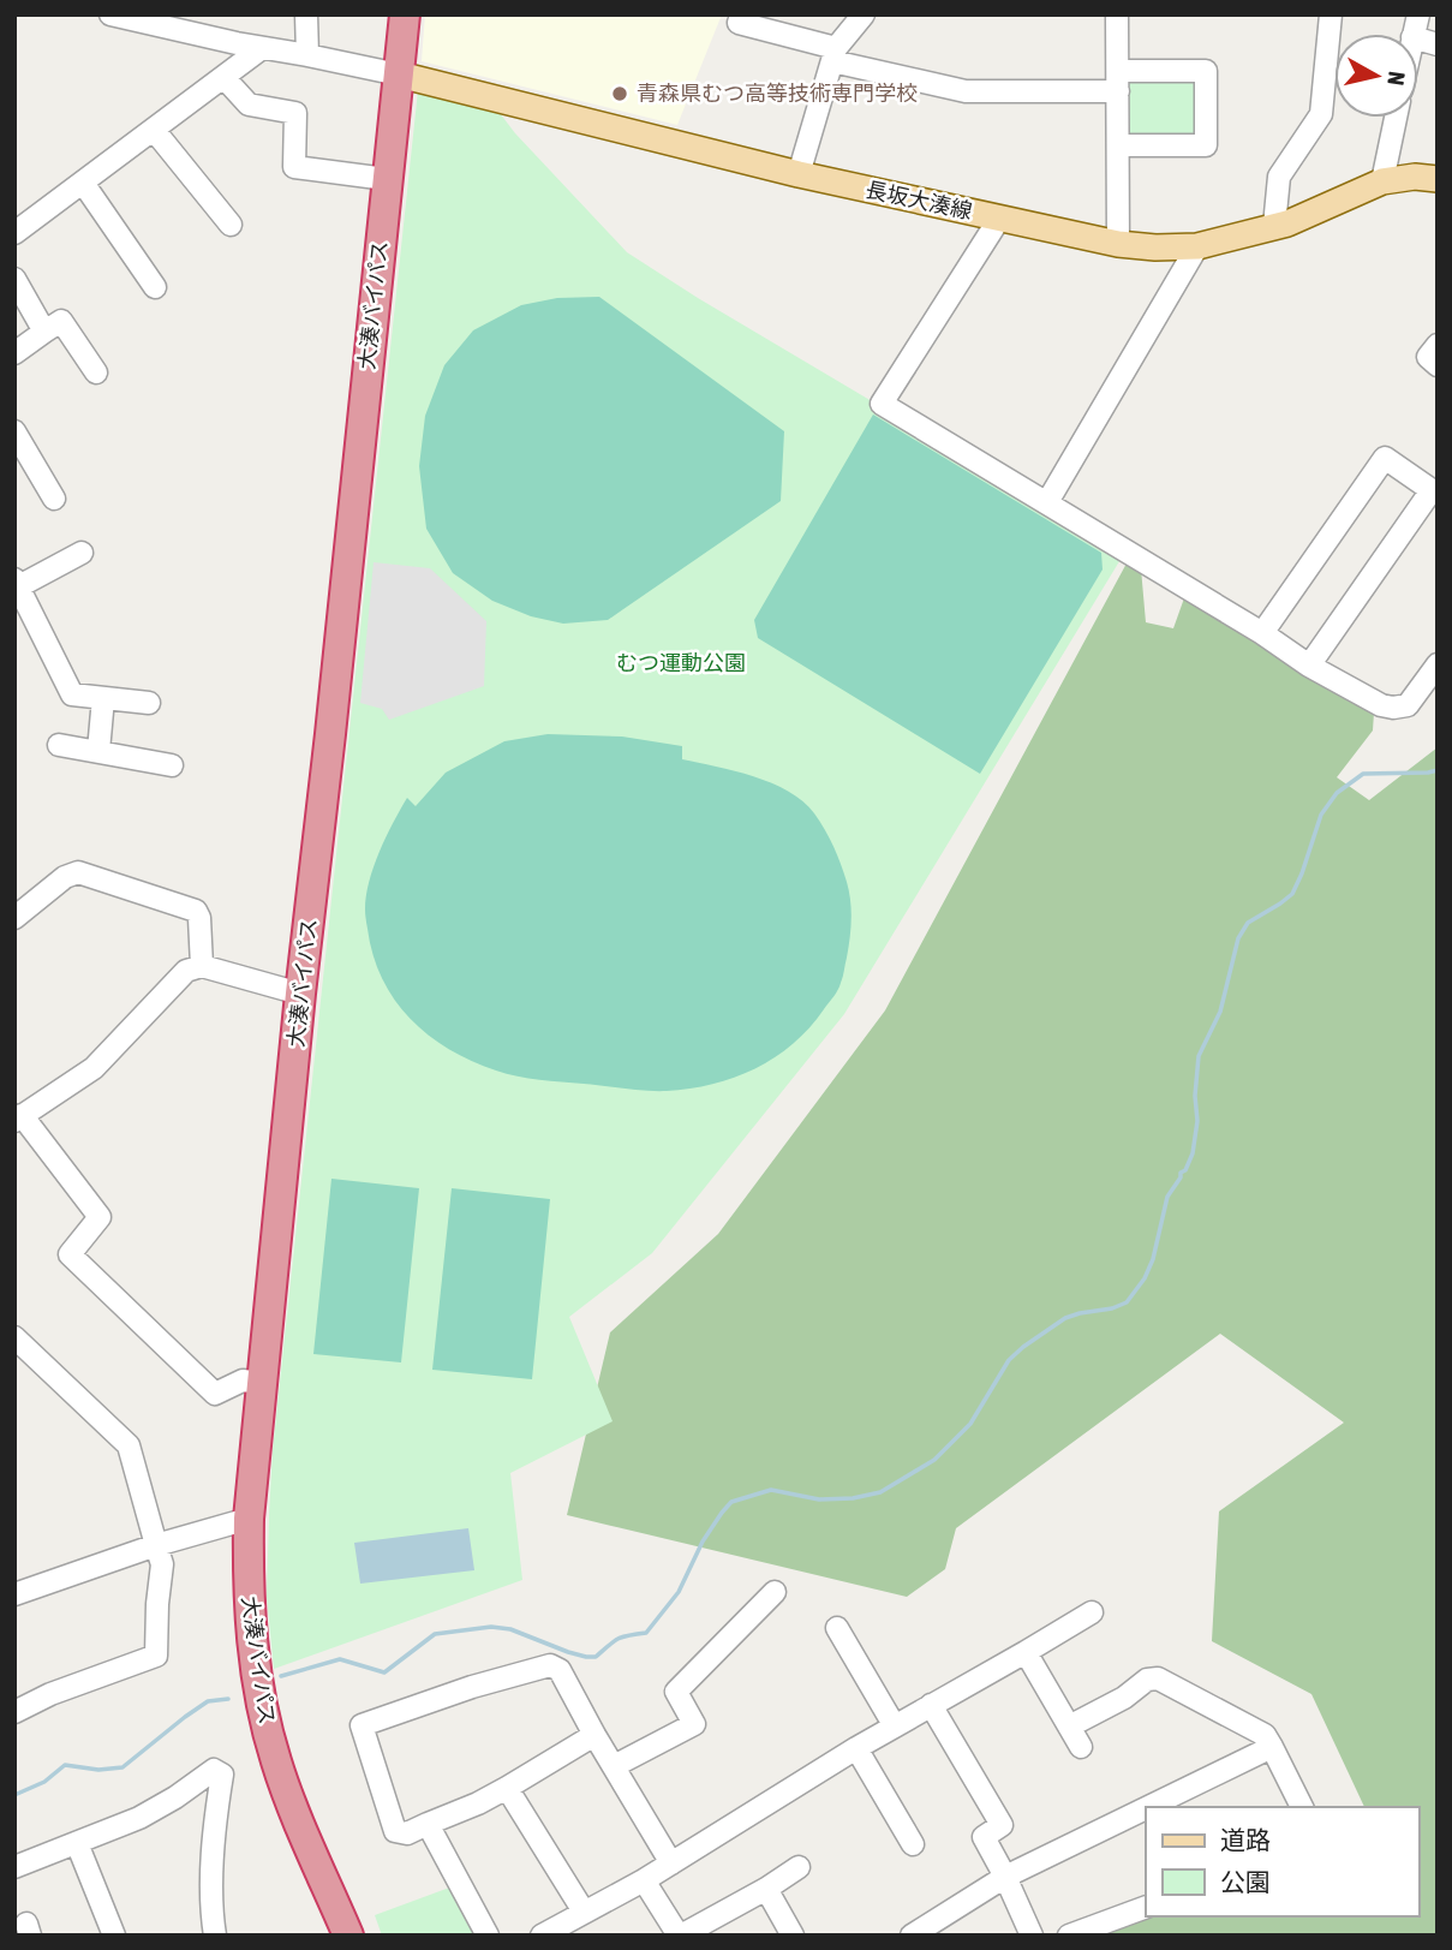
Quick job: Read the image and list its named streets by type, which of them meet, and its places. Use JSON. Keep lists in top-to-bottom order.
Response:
{
  "streets": {
    "highway": ["大湊バイパス"],
    "main road": ["長坂大湊線"]
  },
  "crossings": [
    ["長坂大湊線", "大湊バイパス"]
  ],
  "parks": ["むつ運動公園"],
  "places": ["青森県むつ高等技術専門学校"],
  "legend": ["道路", "公園"],
  "north": "right"
}
